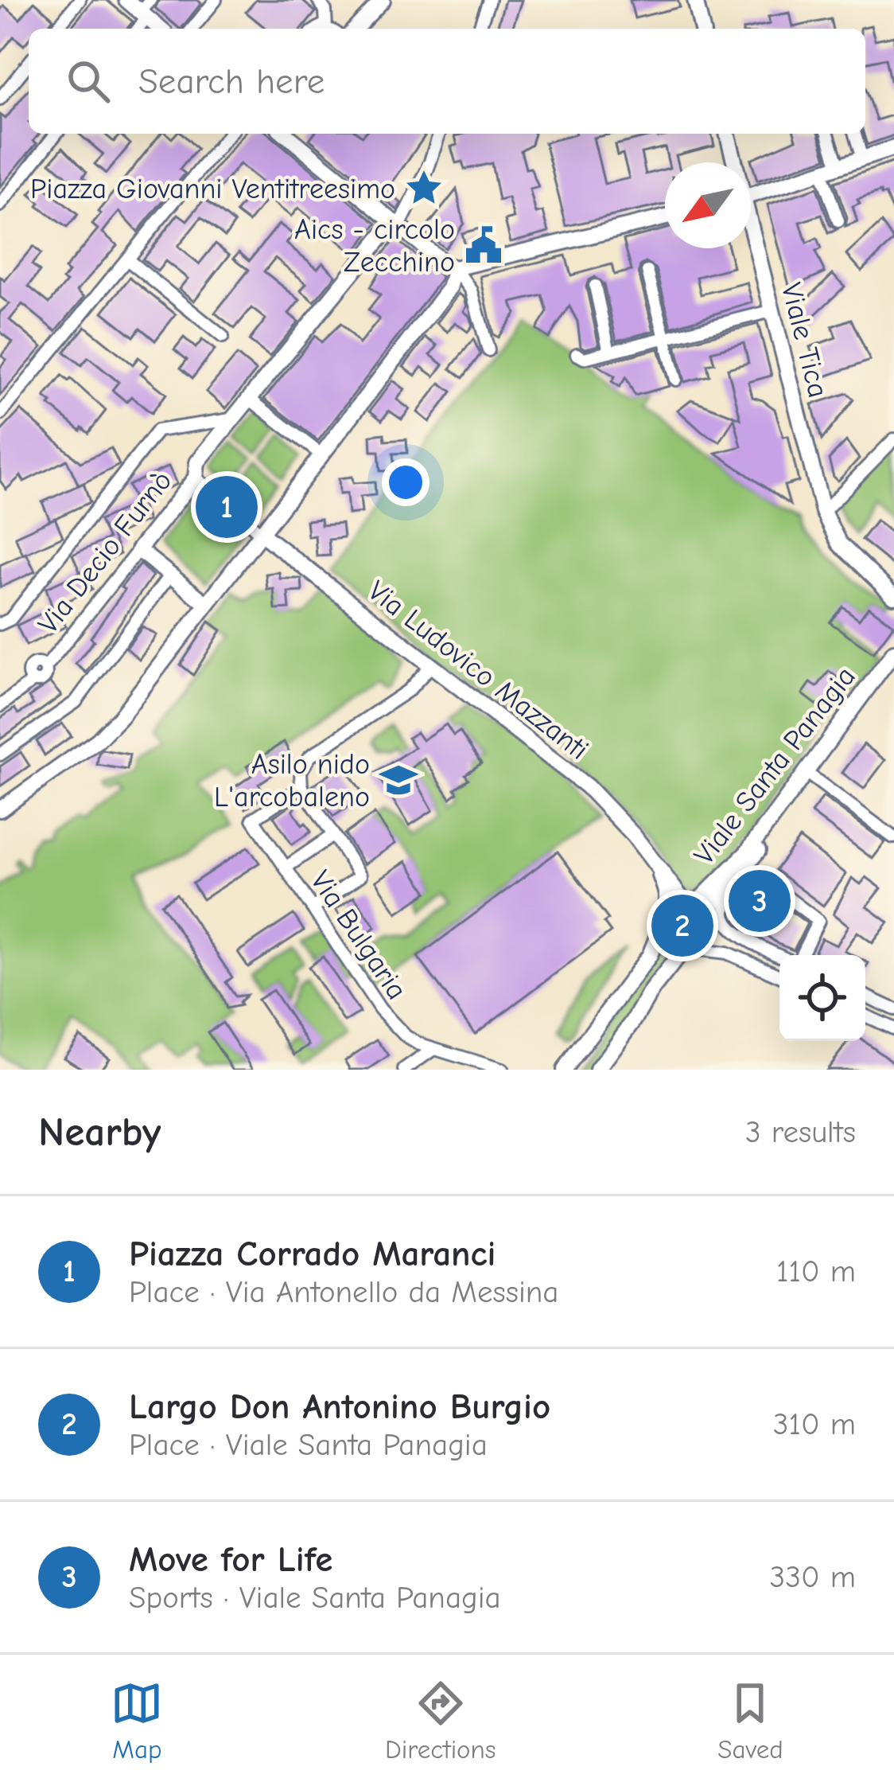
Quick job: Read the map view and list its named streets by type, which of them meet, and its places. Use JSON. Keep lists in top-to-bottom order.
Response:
{
  "streets": {
    "street": [
      "Viale Tica",
      "Via Decio Furnò",
      "Via Ludovico Mazzanti",
      "Viale Santa Panagia",
      "Via Bulgaria"
    ]
  },
  "crossings": [
    ["Via Ludovico Mazzanti", "Viale Santa Panagia"]
  ],
  "places": {
    "place": ["Piazza Giovanni Ventitreesimo"],
    "public building": ["Aics - circolo Zecchino"],
    "school or university": ["Asilo nido L'arcobaleno"]
  },
  "north": "bottom left",
  "page": {
    "search": "Search here",
    "pins": ["1", "3", "2"],
    "heading": ["Nearby", "3 results"],
    "list": [
      {
        "mark": "1",
        "name": "Piazza Corrado Maranci",
        "note": "Place · Via Antonello da Messina",
        "value": "110 m"
      },
      {
        "mark": "2",
        "name": "Largo Don Antonino Burgio",
        "note": "Place · Viale Santa Panagia",
        "value": "310 m"
      },
      {
        "mark": "3",
        "name": "Move for Life",
        "note": "Sports · Viale Santa Panagia",
        "value": "330 m"
      }
    ],
    "nav": ["Map", "Directions", "Saved"]
  }
}
